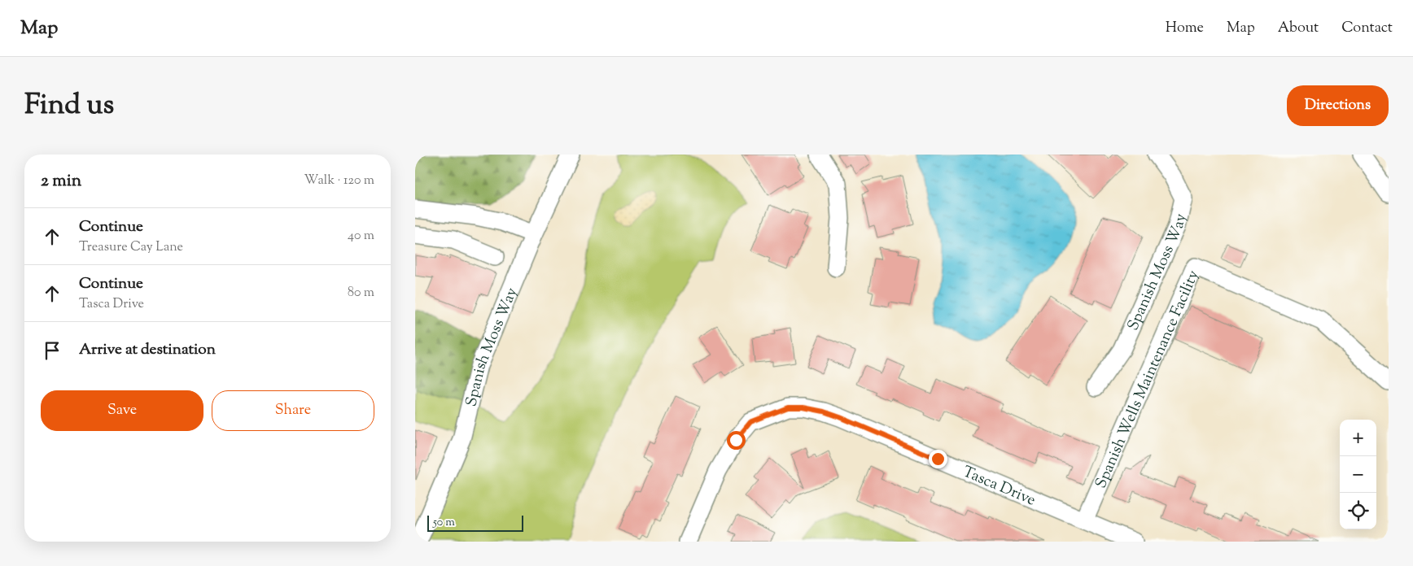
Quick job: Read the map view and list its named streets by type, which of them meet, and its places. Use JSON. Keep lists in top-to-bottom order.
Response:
{
  "streets": {
    "street": ["Spanish Moss Way", "Spanish Wells Maintenance Facility", "Tasca Drive"]
  },
  "crossings": [
    ["Spanish Wells Maintenance Facility", "Tasca Drive"]
  ],
  "scale_bar": "50 m",
  "page": {
    "header": "Map",
    "nav": [
      "Home",
      "Map",
      "About",
      "Contact"
    ],
    "title": "Find us",
    "buttons": [
      "Directions",
      ["Save", "Share"]
    ],
    "heading": ["2 min", "Walk · 120 m"],
    "list": [
      ["Continue", "Treasure Cay Lane", "40 m"],
      ["Continue", "Tasca Drive", "80 m"],
      "Arrive at destination"
    ],
    "map_buttons": ["+", "−"],
    "scale": "50 m"
  }
}
